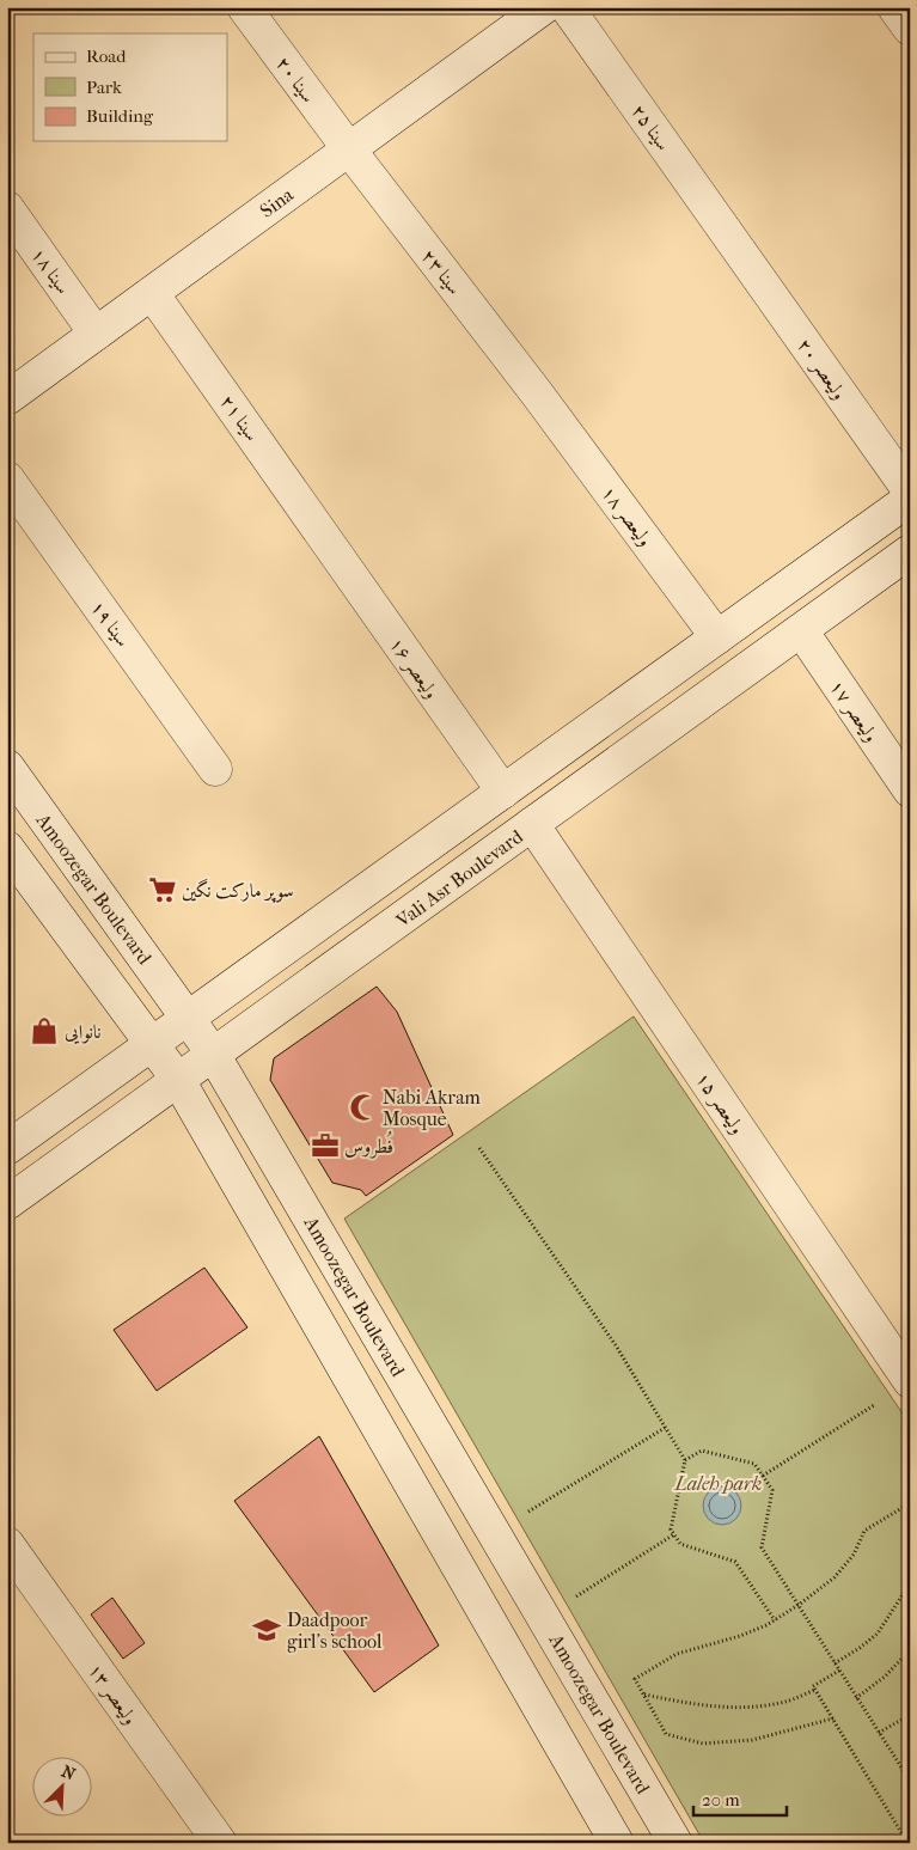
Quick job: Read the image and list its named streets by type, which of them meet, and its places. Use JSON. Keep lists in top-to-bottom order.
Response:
{
  "streets": {
    "main road": [
      "سینا ۲۰",
      "سینا ۲۵",
      "Sina",
      "سینا ۱۸",
      "سینا ۲۳",
      "ولیعصر ۲۰",
      "سینا ۲۱",
      "ولیعصر ۱۸",
      "سینا ۱۹",
      "ولیعصر ۱۶",
      "ولیعصر ۱۷",
      "Vali Asr Boulevard",
      "Amoozegar Boulevard",
      "ولیعصر ۱۵",
      "ولیعصر ۱۳"
    ]
  },
  "crossings": [
    ["سینا ۲۰", "Sina"],
    ["سینا ۲۰", "سینا ۲۳"],
    ["سینا ۲۵", "ولیعصر ۲۰"],
    ["Sina", "سینا ۱۸"],
    ["Sina", "سینا ۲۳"],
    ["Sina", "سینا ۲۱"],
    ["سینا ۲۳", "ولیعصر ۱۸"],
    ["سینا ۲۱", "ولیعصر ۱۶"],
    ["ولیعصر ۱۷", "Vali Asr Boulevard"],
    ["Vali Asr Boulevard", "Amoozegar Boulevard"],
    ["Vali Asr Boulevard", "ولیعصر ۱۵"]
  ],
  "parks": ["Laleh park"],
  "places": {
    "supermarket": ["سوپر مارکت نگین"],
    "shop": ["نانوایی"],
    "mosque": ["Nabi Akram Mosque"],
    "office": ["فُطروس"],
    "school or university": ["Daadpoor girl's school"]
  },
  "legend": ["Road", "Park", "Building"],
  "scale_bar": "20 m",
  "north": "top right"
}
